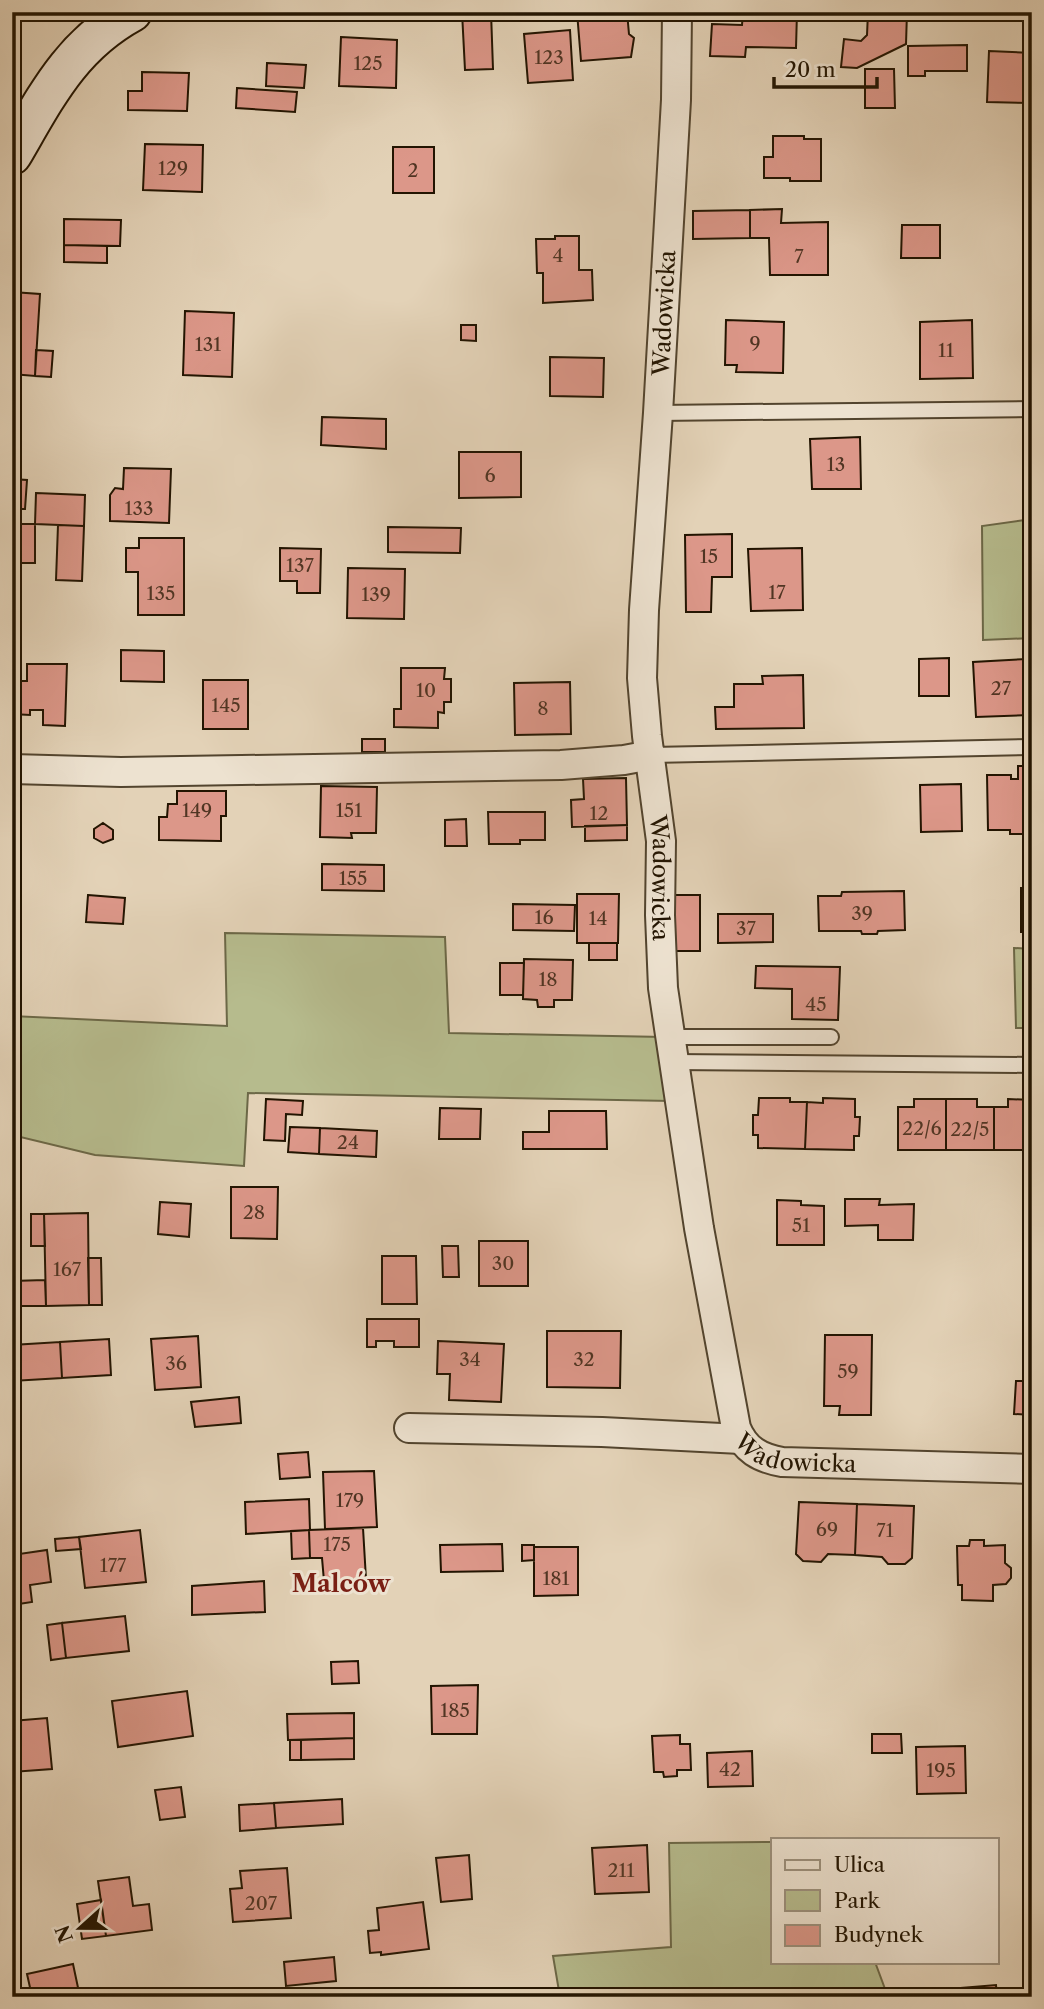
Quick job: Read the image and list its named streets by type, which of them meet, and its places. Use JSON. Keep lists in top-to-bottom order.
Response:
{
  "streets": {
    "street": ["Wadowicka"]
  },
  "districts": ["Malców"],
  "house_numbers": [
    "123",
    "125",
    "129",
    "2",
    "4",
    "7",
    "9",
    "131",
    "11",
    "13",
    "6",
    "133",
    "15",
    "137",
    "17",
    "135",
    "139",
    "27",
    "10",
    "145",
    "8",
    "149",
    "151",
    "12",
    "155",
    "39",
    "16",
    "14",
    "37",
    "18",
    "45",
    "22/6",
    "22/5",
    "24",
    "28",
    "51",
    "30",
    "167",
    "34",
    "32",
    "36",
    "59",
    "179",
    "69",
    "71",
    "175",
    "177",
    "181",
    "185",
    "42",
    "195",
    "211",
    "207"
  ],
  "legend": ["Ulica", "Park", "Budynek"],
  "scale_bar": "20 m",
  "north": "left"
}
